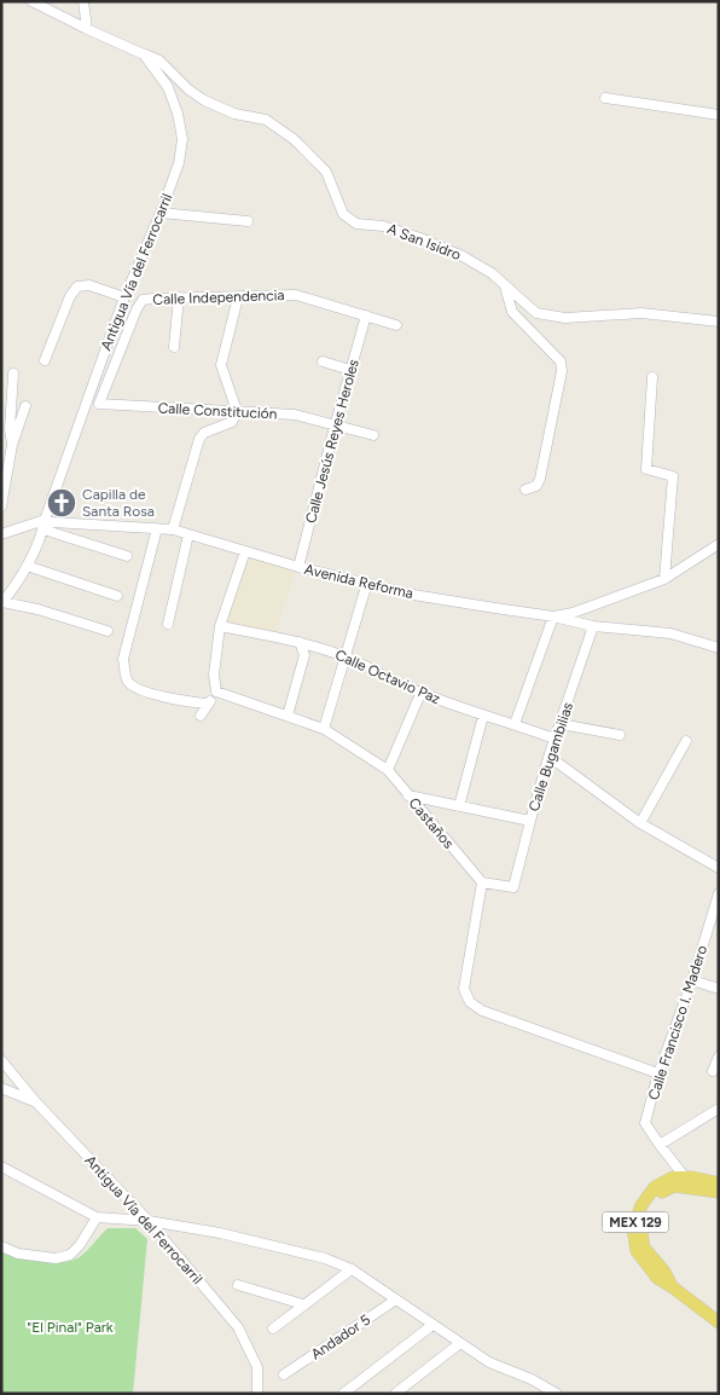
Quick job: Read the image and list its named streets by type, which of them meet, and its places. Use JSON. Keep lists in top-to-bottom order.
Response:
{
  "streets": {
    "main road": ["MEX 129"],
    "street": [
      "A San Isidro",
      "Antigua Vía del Ferrocarril",
      "Calle Independencia",
      "Calle Constitución",
      "Calle Jesús Reyes Heroles",
      "Avenida Reforma",
      "Calle Octavio Paz",
      "Calle Bugambilias",
      "Castaños",
      "Calle Francisco I. Madero",
      "Andador 5"
    ]
  },
  "crossings": [
    ["A San Isidro", "Antigua Vía del Ferrocarril"],
    ["Antigua Vía del Ferrocarril", "Avenida Reforma"],
    ["Calle Independencia", "Calle Constitución"],
    ["Calle Independencia", "Calle Jesús Reyes Heroles"],
    ["Calle Constitución", "Calle Jesús Reyes Heroles"],
    ["Calle Jesús Reyes Heroles", "Avenida Reforma"],
    ["Avenida Reforma", "Calle Bugambilias"],
    ["Calle Octavio Paz", "Calle Bugambilias"],
    ["Calle Bugambilias", "Castaños"],
    ["Calle Francisco I. Madero", "MEX 129"]
  ],
  "parks": ["\"El Pinal\" Park"],
  "places": {
    "church": ["Capilla de Santa Rosa"]
  }
}
